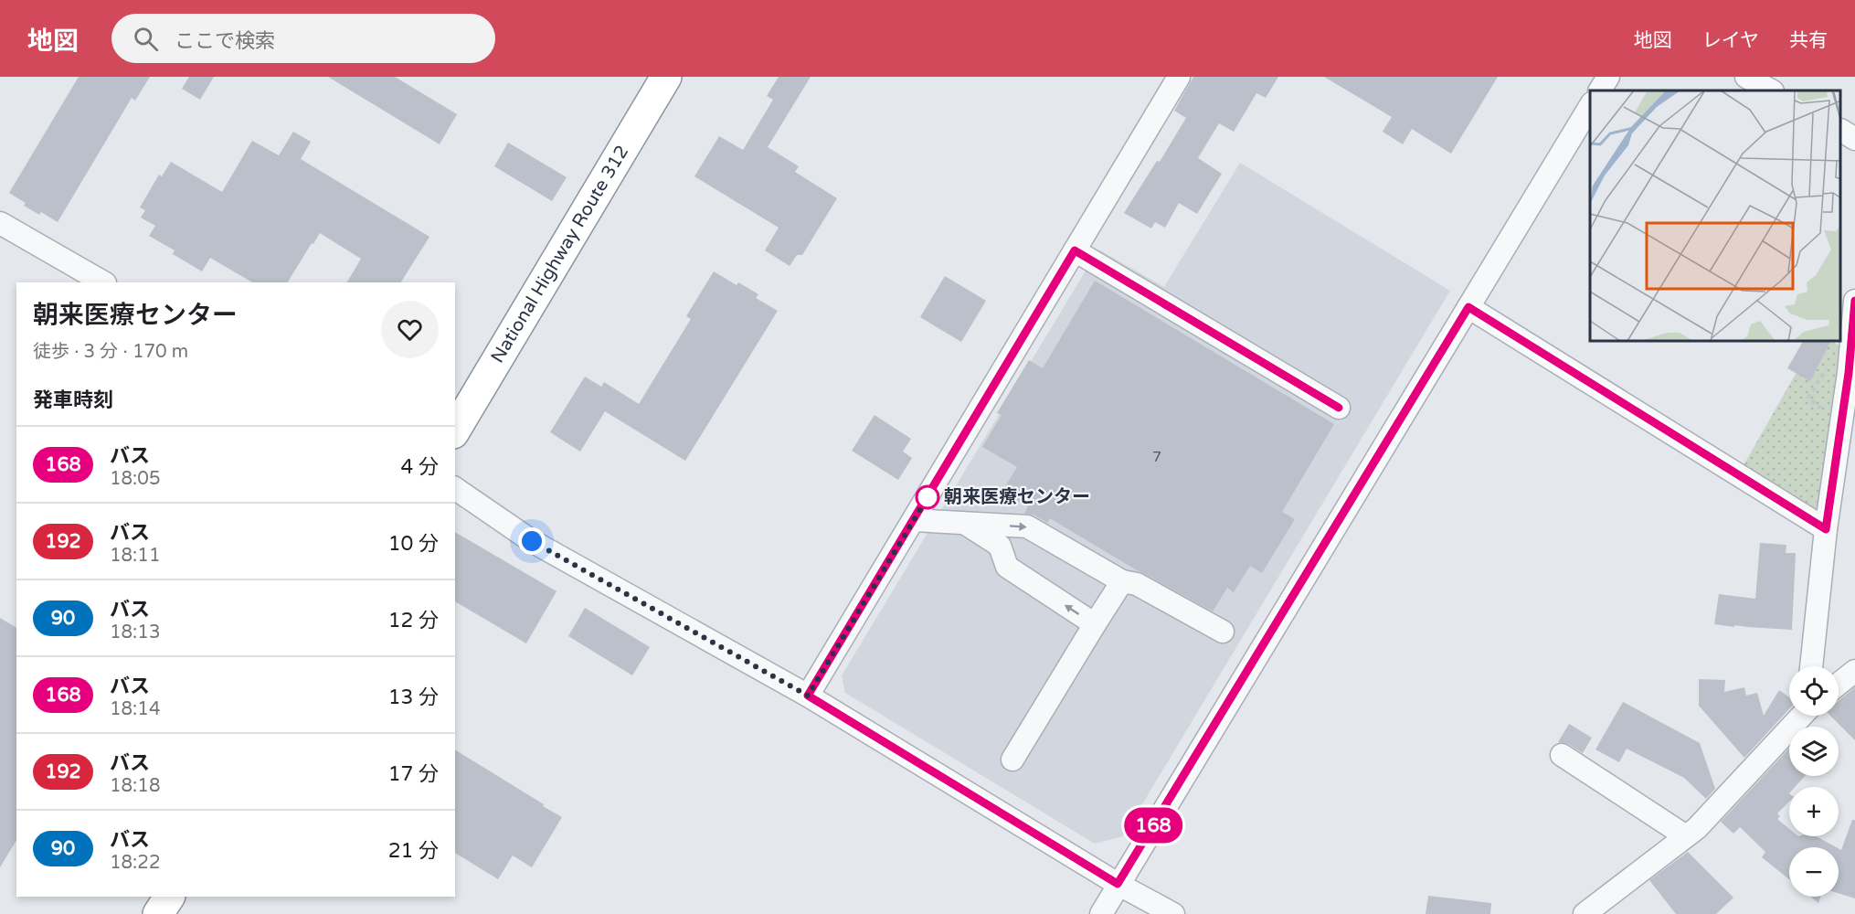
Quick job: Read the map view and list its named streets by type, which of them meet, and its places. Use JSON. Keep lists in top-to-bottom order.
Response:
{
  "streets": {
    "highway": ["National Highway Route 312"]
  },
  "places": ["朝来医療センター"],
  "lines": ["bus line 168"],
  "house_numbers": ["7"],
  "page": {
    "header": "地図",
    "search": "ここで検索",
    "nav": ["地図", "レイヤ", "共有"],
    "on_map": "168",
    "heading": [
      ["朝来医療センター", "徒歩 · 3 分 · 170 m"],
      "発車時刻"
    ],
    "list": [
      {
        "mark": "168",
        "name": "バス",
        "note": "18:05",
        "value": "4 分"
      },
      {
        "mark": "192",
        "name": "バス",
        "note": "18:11",
        "value": "10 分"
      },
      {
        "mark": "90",
        "name": "バス",
        "note": "18:13",
        "value": "12 分"
      },
      {
        "mark": "168",
        "name": "バス",
        "note": "18:14",
        "value": "13 分"
      },
      {
        "mark": "192",
        "name": "バス",
        "note": "18:18",
        "value": "17 分"
      },
      {
        "mark": "90",
        "name": "バス",
        "note": "18:22",
        "value": "21 分"
      }
    ],
    "map_buttons": ["+", "−"]
  }
}
